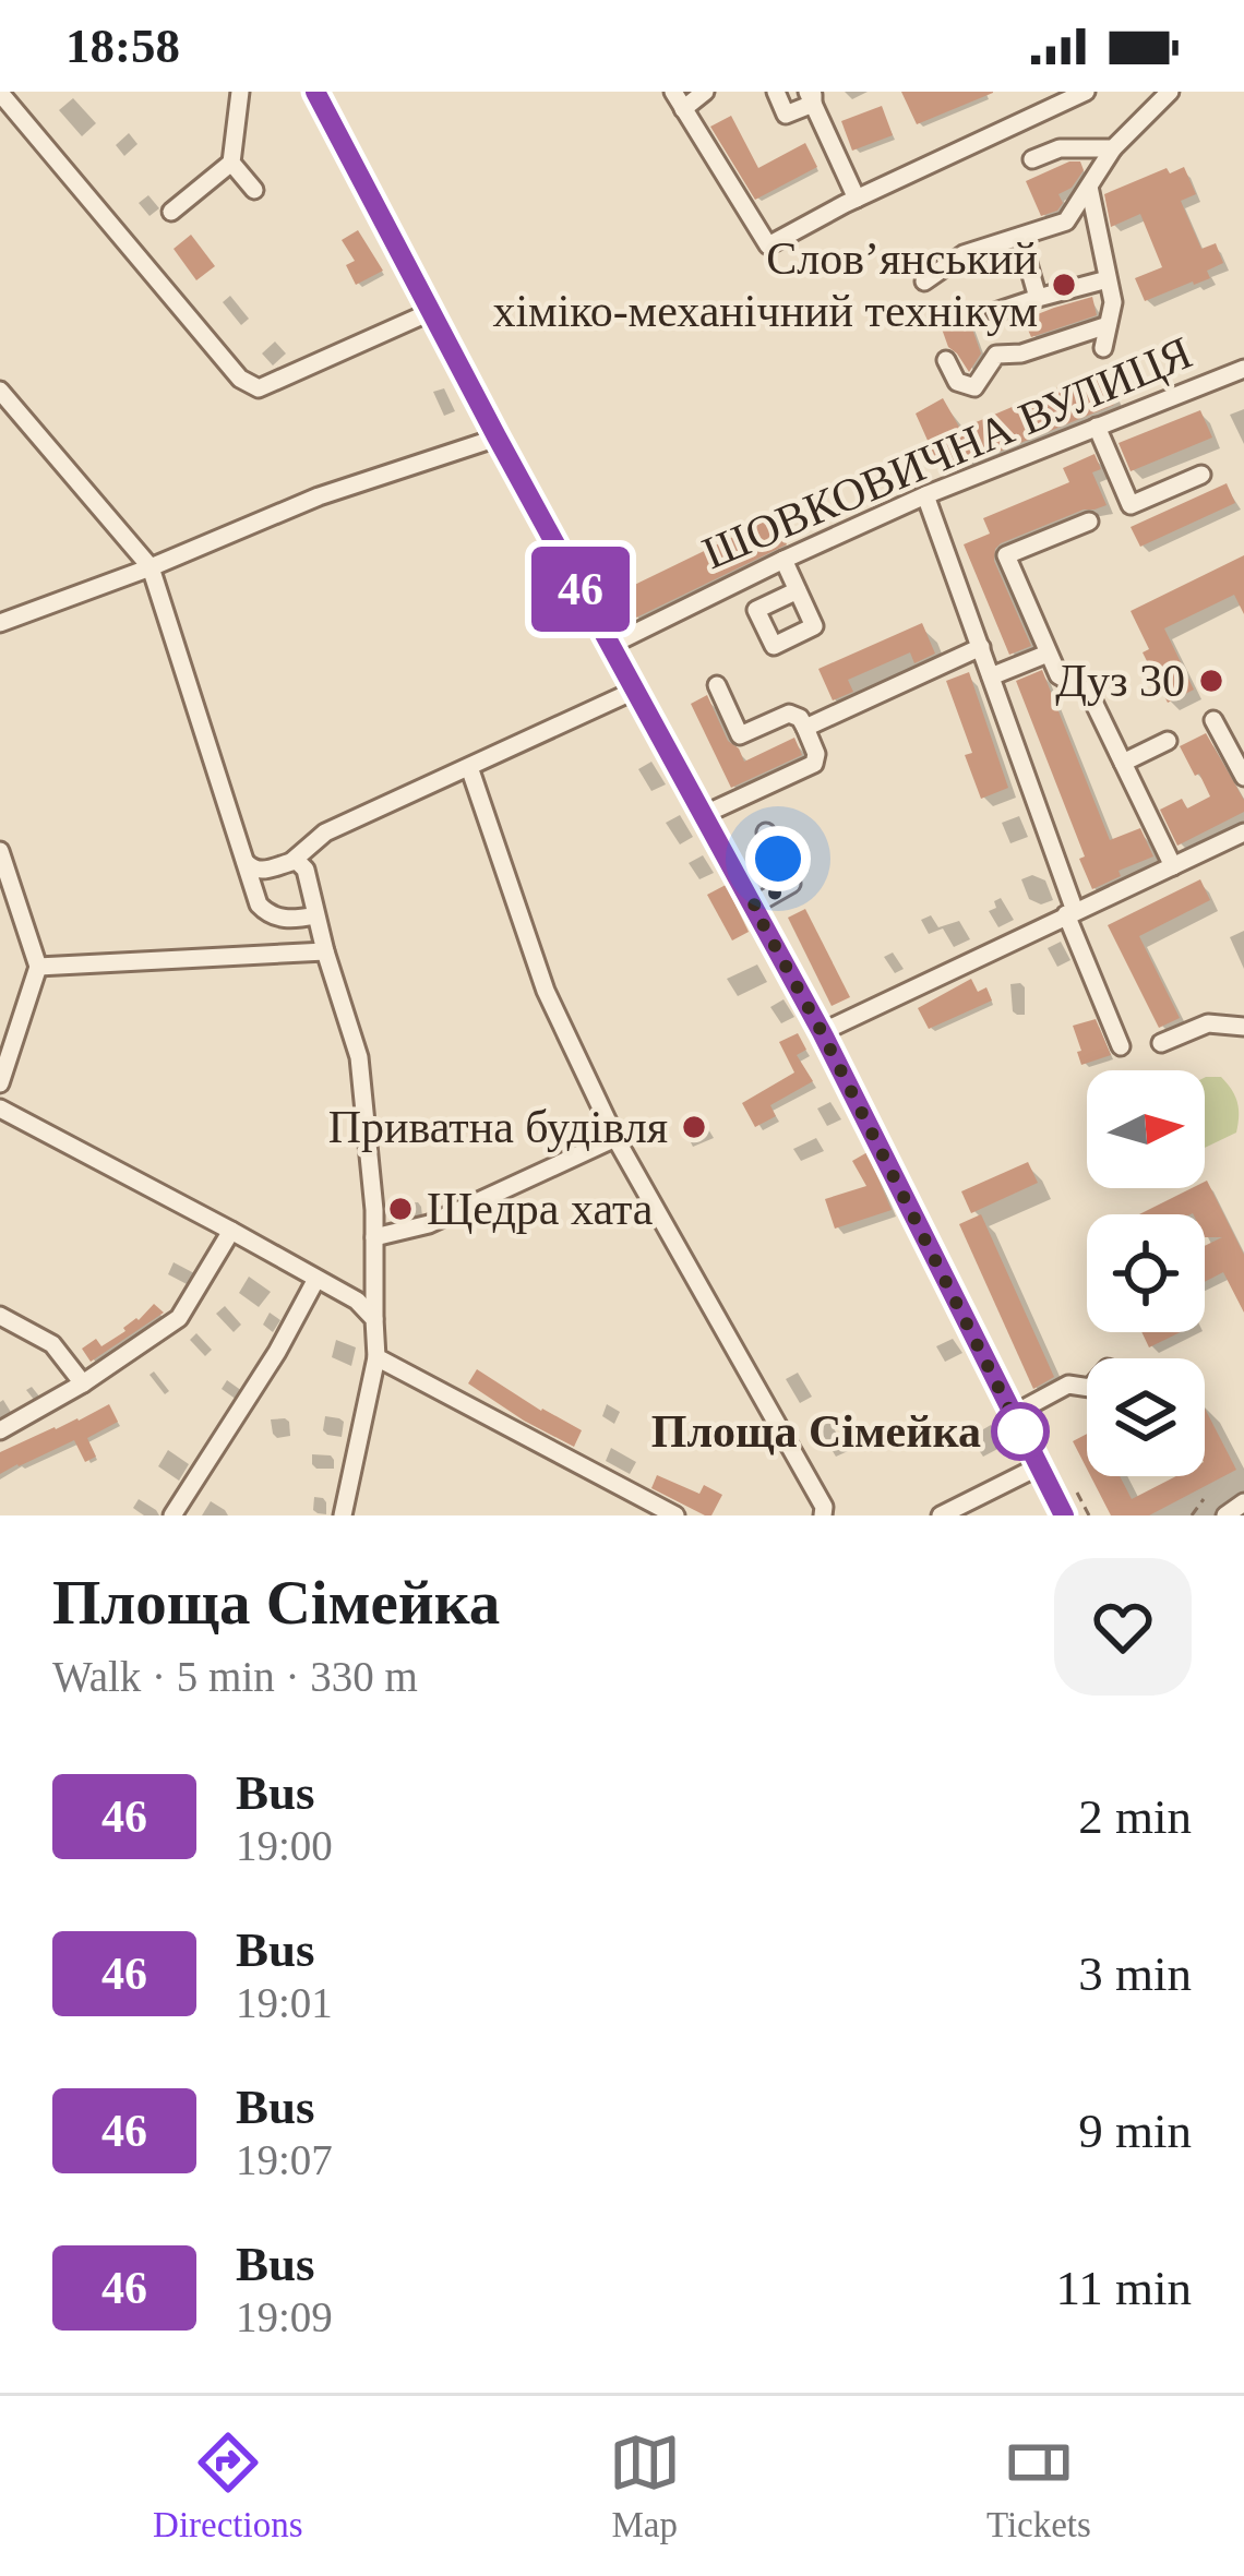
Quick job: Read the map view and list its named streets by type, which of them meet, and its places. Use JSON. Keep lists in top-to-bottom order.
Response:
{
  "streets": {
    "street": ["ШОВКОВИЧНА ВУЛИЦЯ"]
  },
  "places": [
    "Слов’янський хіміко-механічний технікум",
    "Дуз 30",
    "Приватна будівля",
    "Щедра хата",
    "Площа Сімейка"
  ],
  "lines": ["bus line 46"],
  "north": "right",
  "page": {
    "status": "18:58",
    "on_map": "46",
    "heading": ["Площа Сімейка", "Walk · 5 min · 330 m"],
    "list": [
      {
        "mark": "46",
        "name": "Bus",
        "note": "19:00",
        "value": "2 min"
      },
      {
        "mark": "46",
        "name": "Bus",
        "note": "19:01",
        "value": "3 min"
      },
      {
        "mark": "46",
        "name": "Bus",
        "note": "19:07",
        "value": "9 min"
      },
      {
        "mark": "46",
        "name": "Bus",
        "note": "19:09",
        "value": "11 min"
      }
    ],
    "tabs": ["Directions", "Map", "Tickets"]
  }
}
